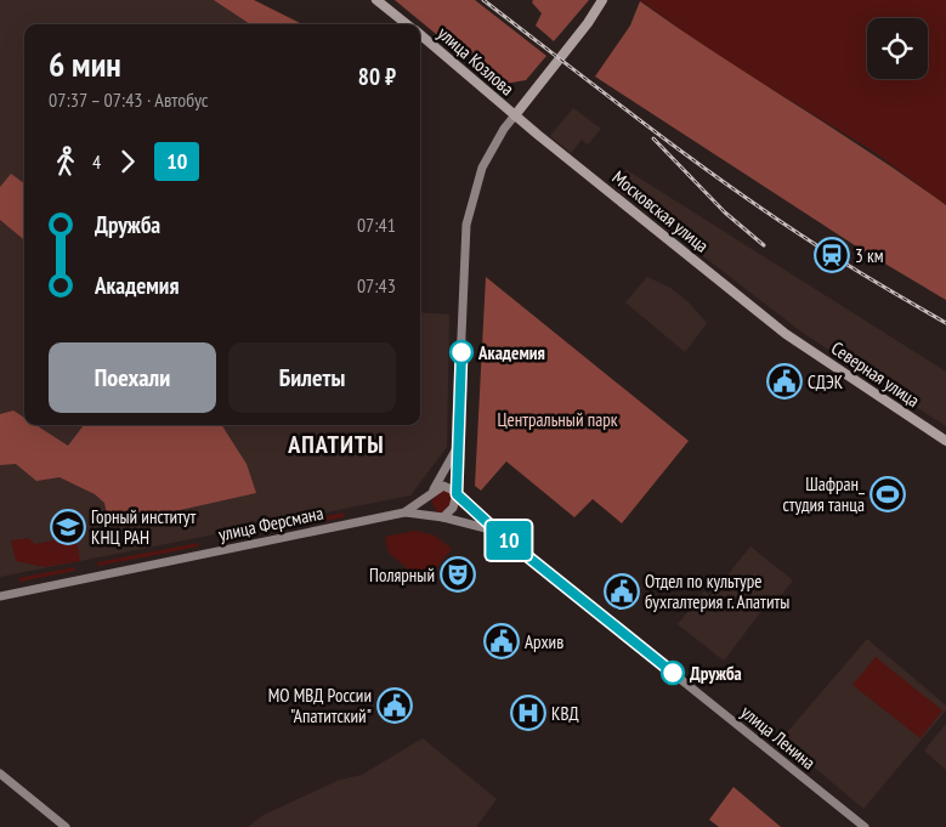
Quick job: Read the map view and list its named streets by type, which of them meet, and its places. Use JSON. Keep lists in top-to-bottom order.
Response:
{
  "streets": {
    "main road": ["улица Козлова", "Московская улица", "Северная улица"],
    "street": ["улица Ферсмана", "улица Ленина"]
  },
  "crossings": [
    ["улица Козлова", "Московская улица"],
    ["Московская улица", "Северная улица"],
    ["улица Ферсмана", "улица Ленина"]
  ],
  "districts": ["АПАТИТЫ"],
  "parks": ["Центральный парк"],
  "places": {
    "station": ["3 км"],
    "other": ["Академия", "Дружба"],
    "public building": [
      "СДЭК",
      "Отдел по культуре бухгалтерия г. Апатиты",
      "Архив",
      "МО МВД России \"Апатитский\""
    ],
    "sports": ["Шафран_ студия танца"],
    "school or university": ["Горный институт КНЦ РАН"],
    "theatre": ["Полярный"],
    "hospital": ["КВД"]
  },
  "lines": ["bus line 10"],
  "page": {
    "on_map": "10",
    "heading": ["6 мин", "07:37 – 07:43 · Автобус", "80 ₽"],
    "legs": ["4", "10"],
    "list": [
      {
        "name": "Дружба",
        "value": "07:41"
      },
      {
        "name": "Академия",
        "value": "07:43"
      }
    ],
    "buttons": ["Поехали", "Билеты"]
  }
}
